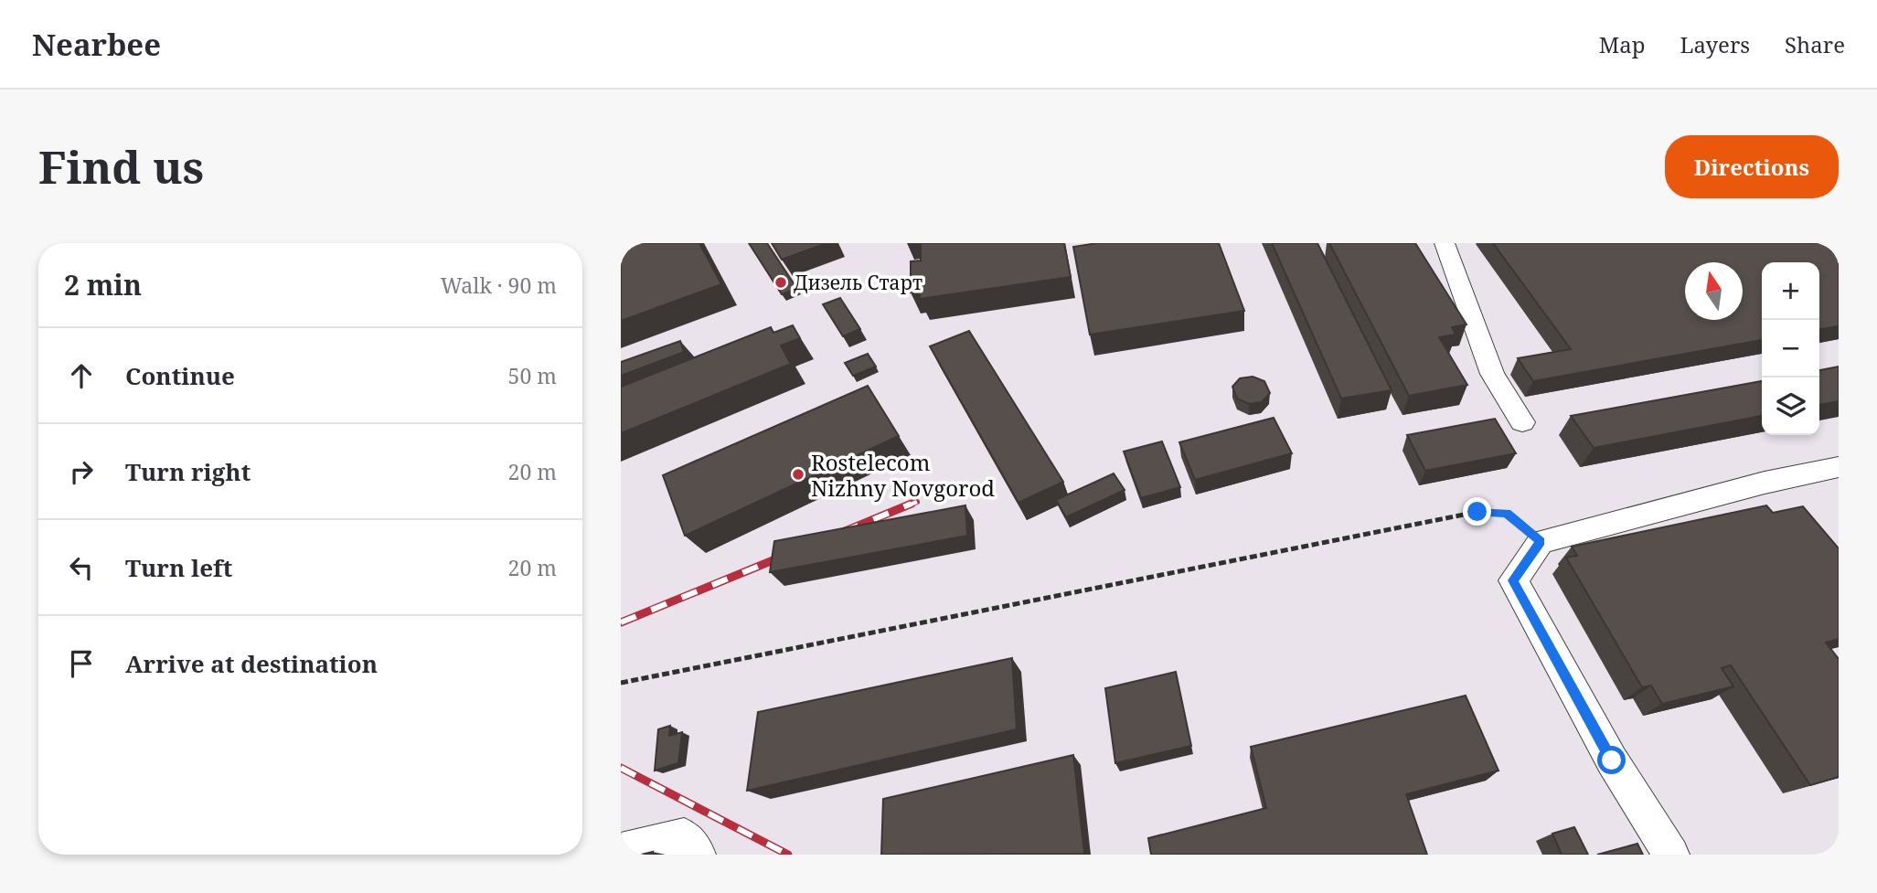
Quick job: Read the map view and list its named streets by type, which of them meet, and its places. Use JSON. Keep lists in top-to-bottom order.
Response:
{
  "places": ["Дизель Старт", "Rostelecom Nizhny Novgorod"],
  "north": "top",
  "page": {
    "header": "Nearbee",
    "nav": ["Map", "Layers", "Share"],
    "buttons": "Directions",
    "title": "Find us",
    "heading": ["2 min", "Walk · 90 m"],
    "map_buttons": ["+", "−"],
    "list": [
      ["Continue", "50 m"],
      ["Turn right", "20 m"],
      ["Turn left", "20 m"],
      "Arrive at destination"
    ]
  }
}
